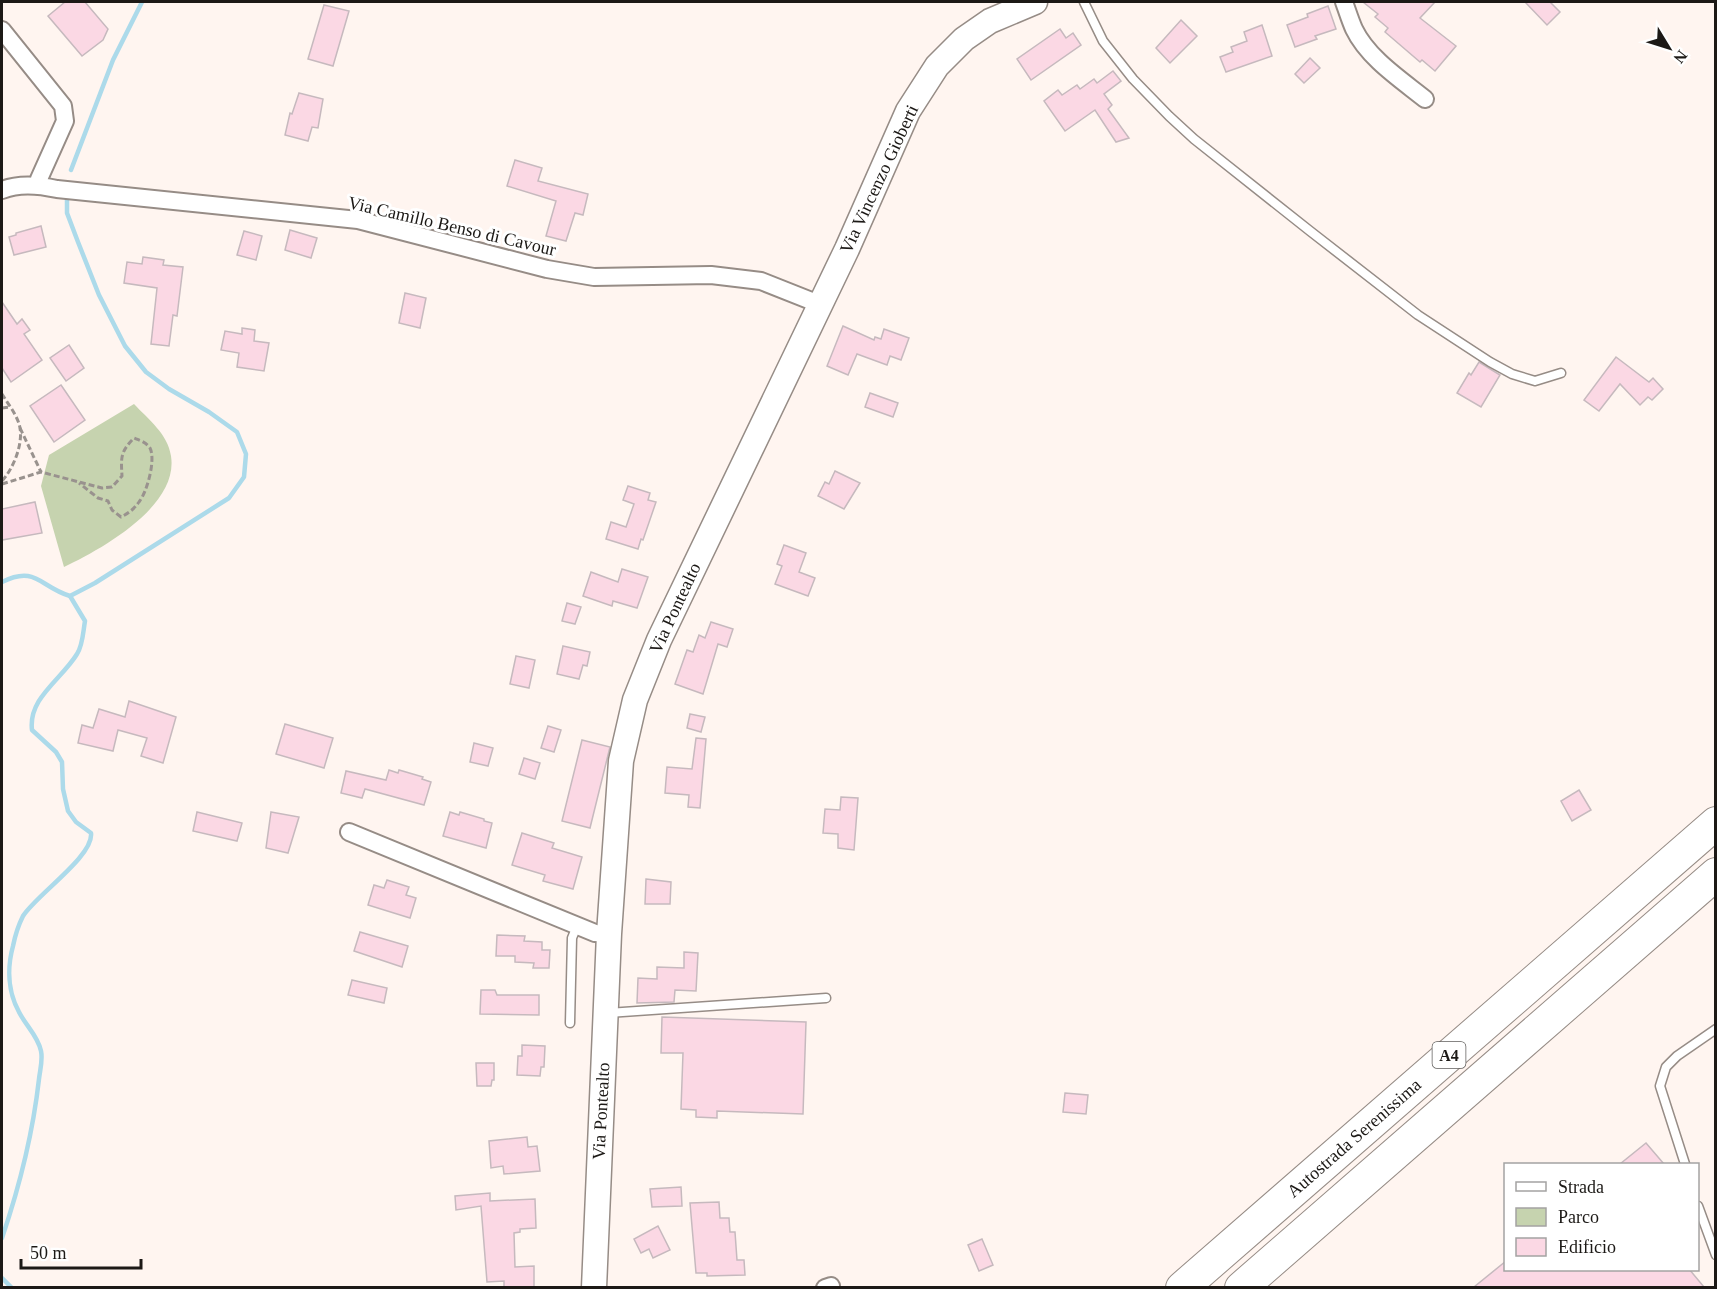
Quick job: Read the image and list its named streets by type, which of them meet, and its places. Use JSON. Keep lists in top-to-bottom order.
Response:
{
  "streets": {
    "highway": ["A4", "Autostrada Serenissima"],
    "street": ["Via Vincenzo Gioberti", "Via Camillo Benso di Cavour", "Via Pontealto"]
  },
  "crossings": [
    ["Via Vincenzo Gioberti", "Via Camillo Benso di Cavour"],
    ["Via Vincenzo Gioberti", "Via Pontealto"],
    ["Via Camillo Benso di Cavour", "Via Pontealto"]
  ],
  "legend": ["Strada", "Parco", "Edificio"],
  "scale_bar": "50 m",
  "north": "bottom right"
}
